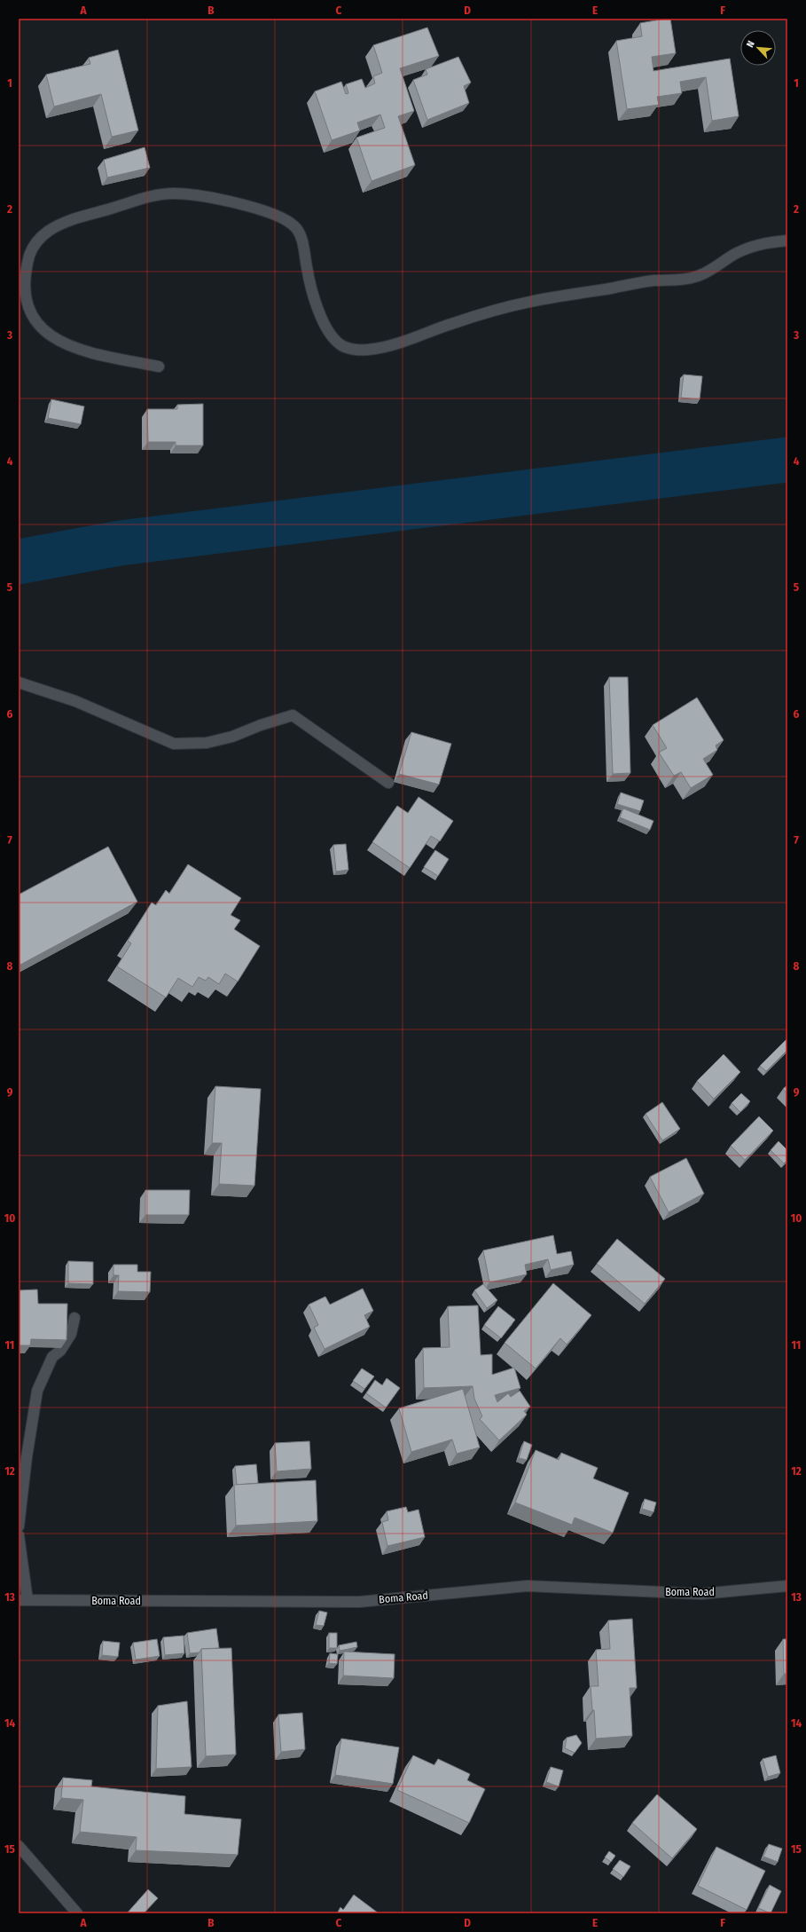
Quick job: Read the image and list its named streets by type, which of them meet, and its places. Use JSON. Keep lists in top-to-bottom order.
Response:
{
  "streets": {
    "street": ["Boma Road"]
  },
  "north": "top left",
  "grid": {
    "columns": [
      "A",
      "B",
      "C",
      "D",
      "E",
      "F"
    ],
    "rows": [
      "1",
      "2",
      "3",
      "4",
      "5",
      "6",
      "7",
      "8",
      "9",
      "10",
      "11",
      "12",
      "13",
      "14",
      "15"
    ]
  }
}
